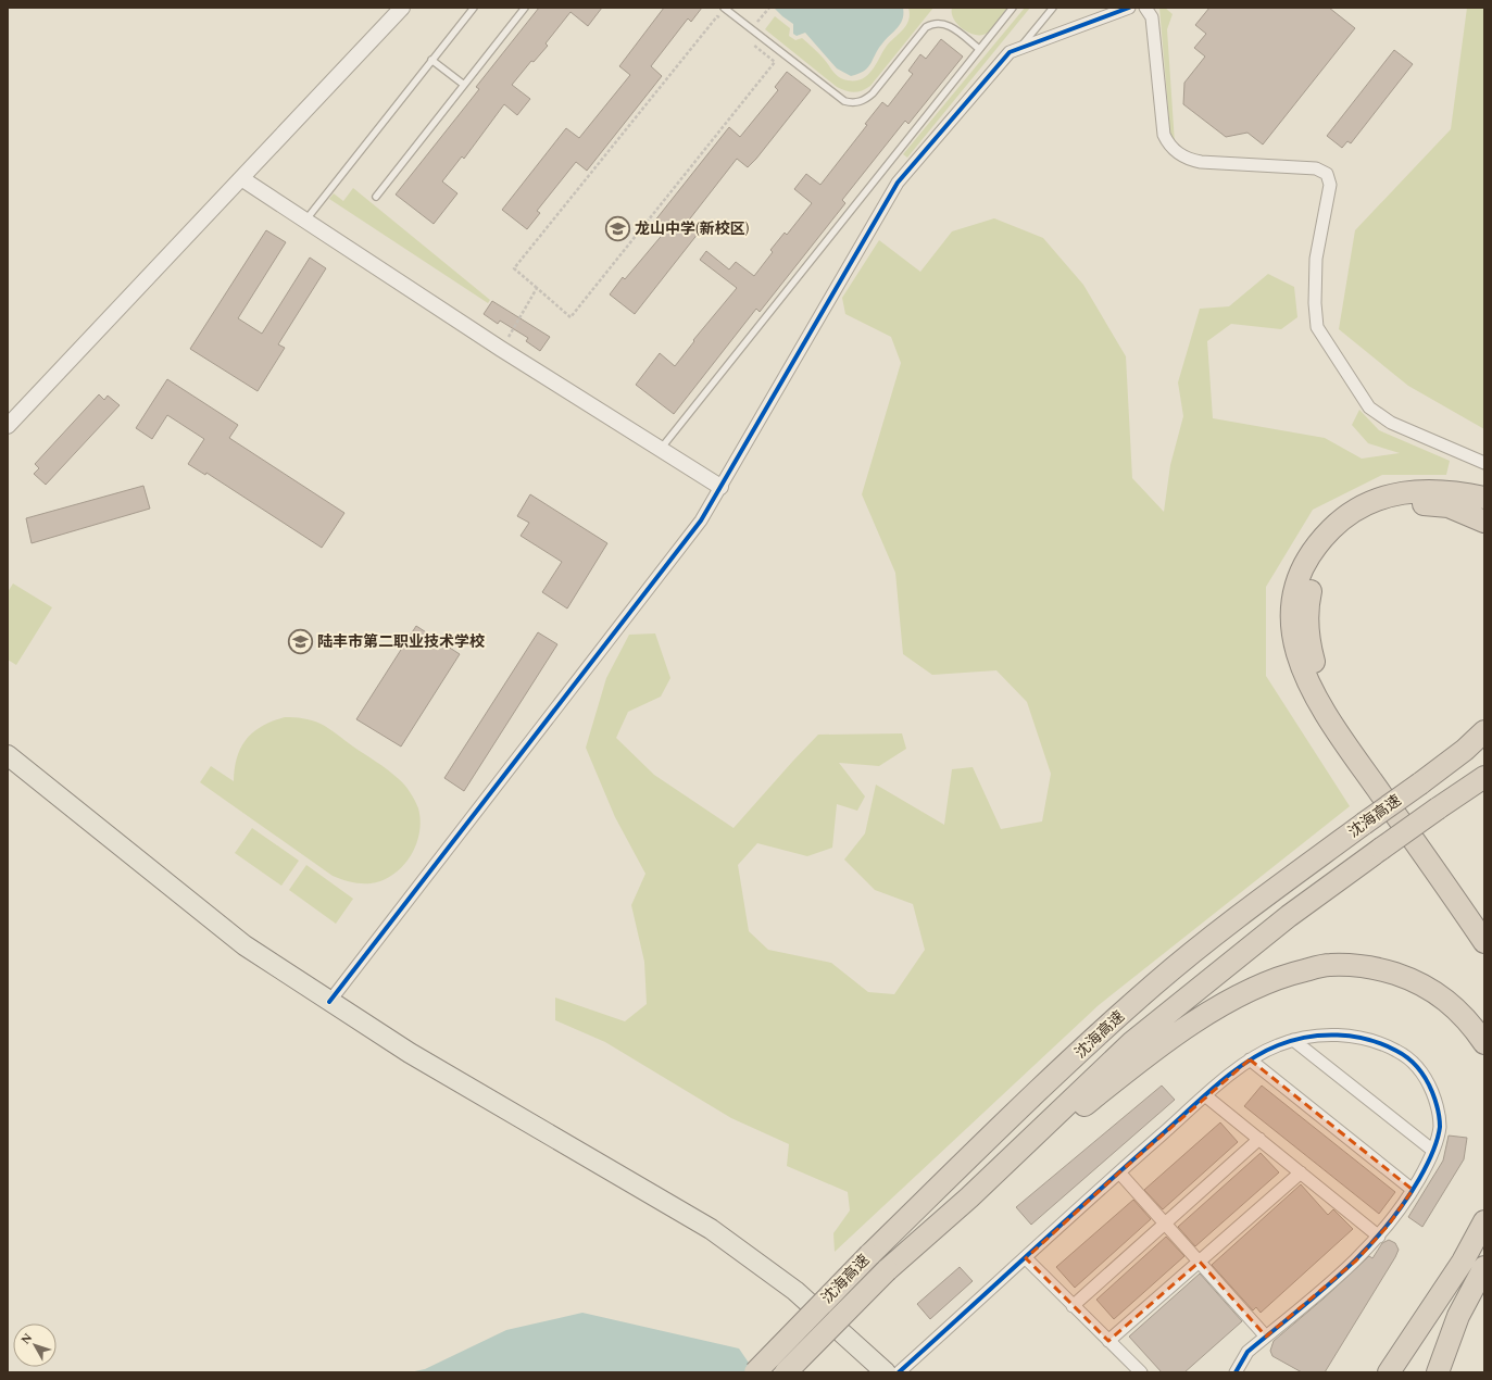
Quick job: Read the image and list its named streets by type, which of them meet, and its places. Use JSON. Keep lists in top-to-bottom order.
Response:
{
  "streets": {
    "highway": ["沈海高速"]
  },
  "places": {
    "school or university": ["龙山中学(新校区)", "陆丰市第二职业技术学校"]
  },
  "north": "top left"
}
